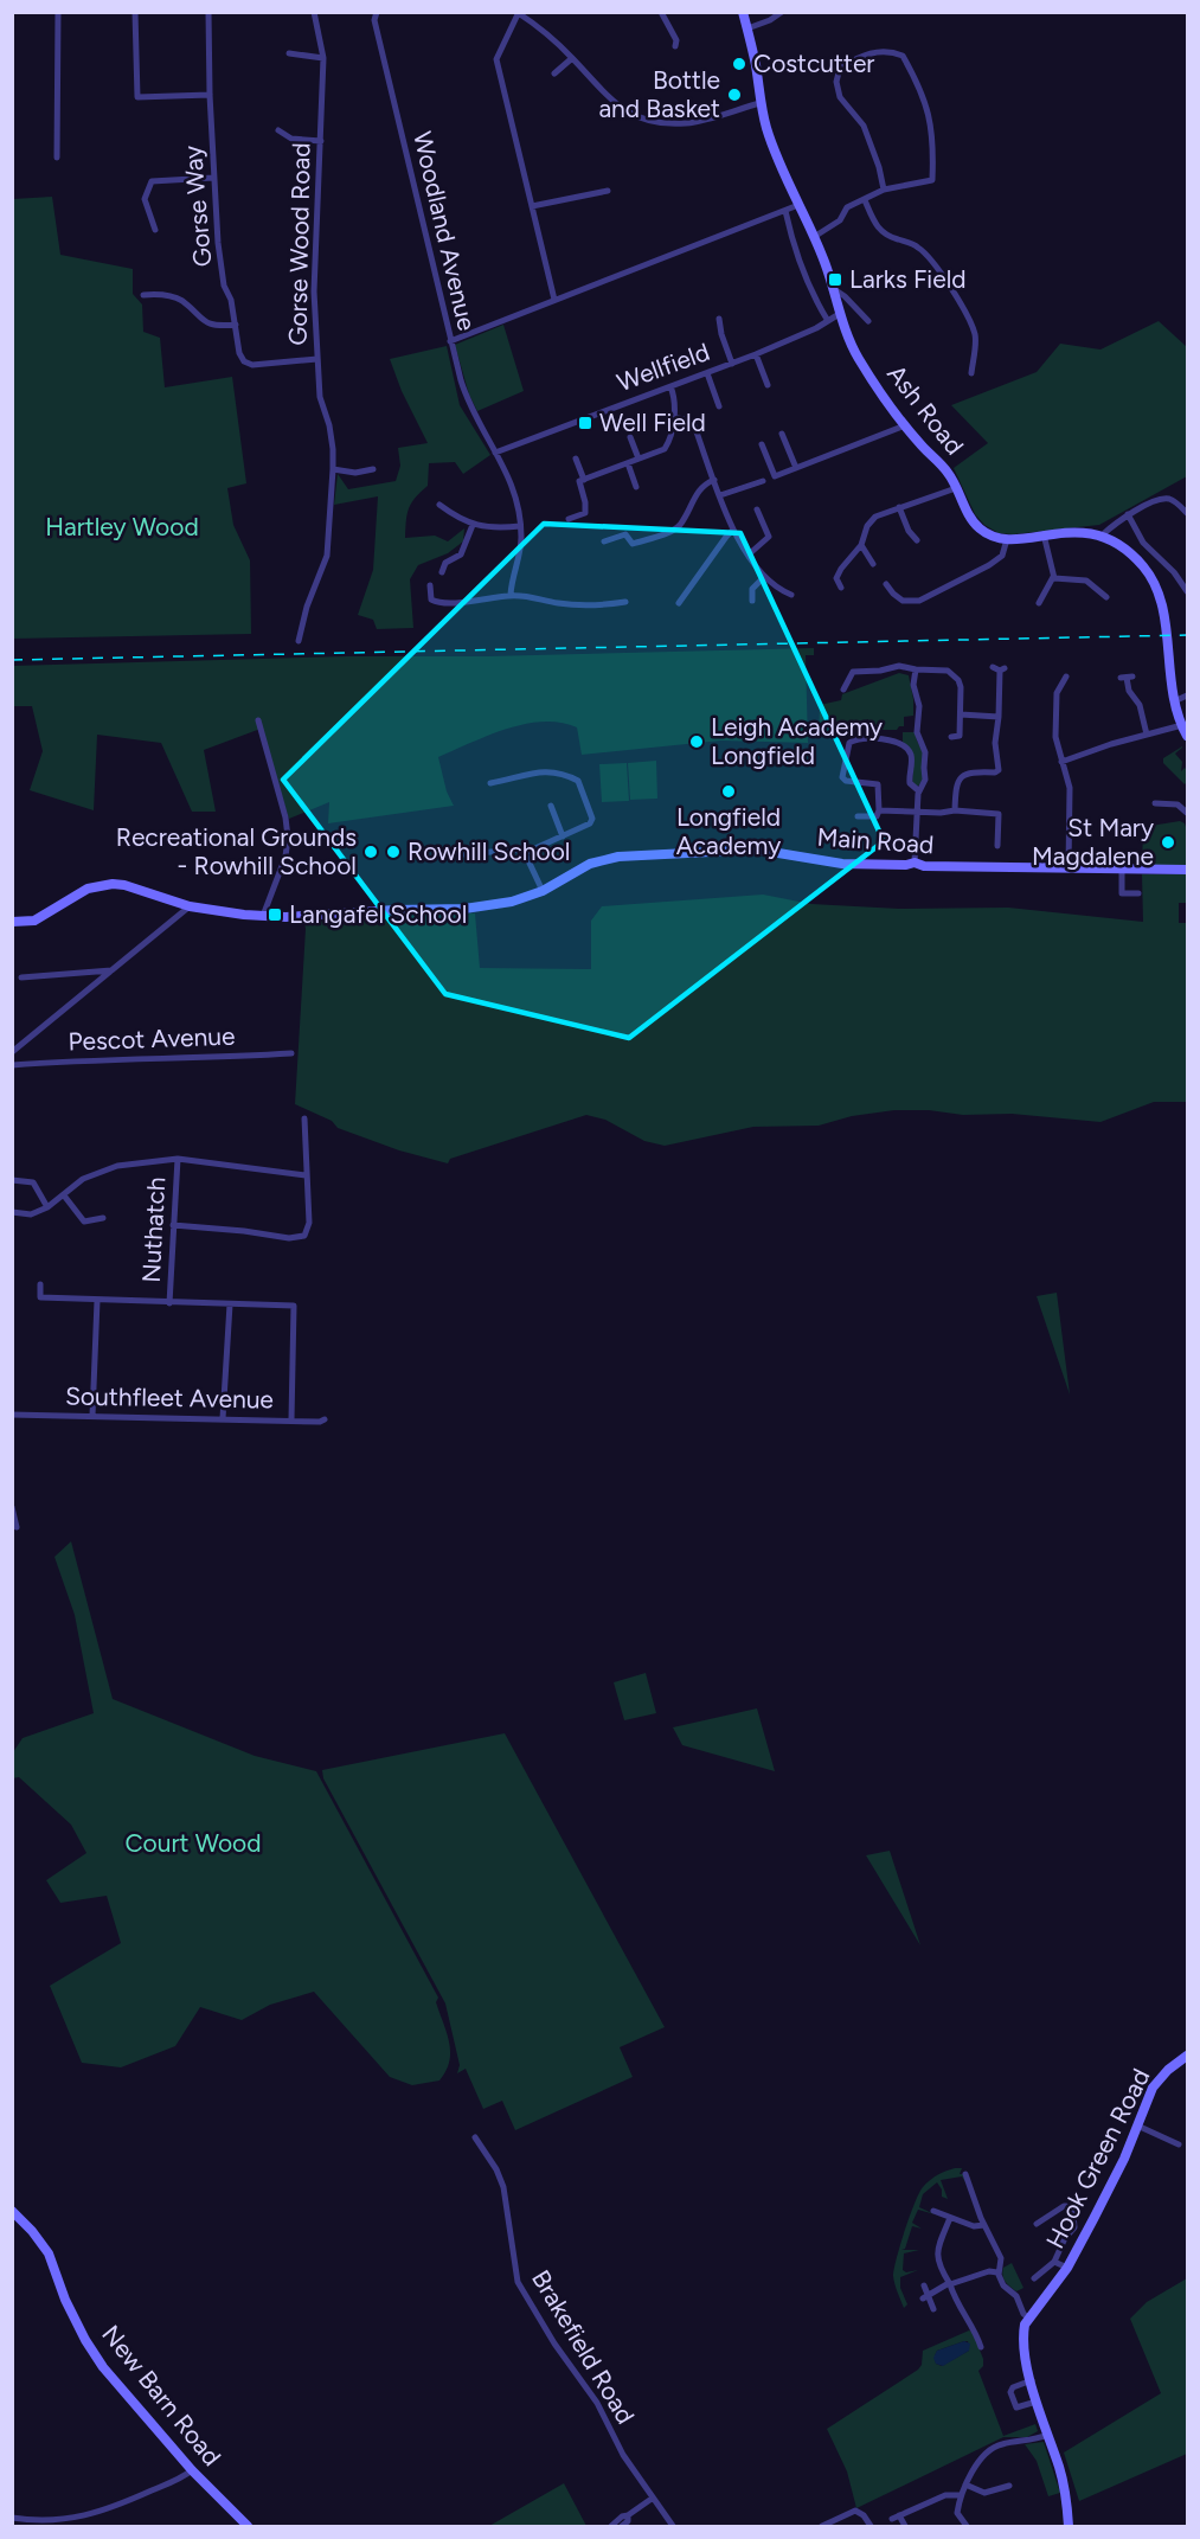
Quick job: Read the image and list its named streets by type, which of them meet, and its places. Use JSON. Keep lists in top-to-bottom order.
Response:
{
  "streets": {
    "street": [
      "Gorse Way",
      "Woodland Avenue",
      "Gorse Wood Road",
      "Wellfield",
      "Ash Road",
      "Main Road",
      "Pescot Avenue",
      "Nuthatch",
      "Southfleet Avenue",
      "Hook Green Road",
      "Brakefield Road",
      "New Barn Road"
    ]
  },
  "crossings": [
    ["Gorse Way", "Gorse Wood Road"],
    ["Woodland Avenue", "Wellfield"],
    ["Wellfield", "Ash Road"]
  ],
  "parks": ["Hartley Wood", "Court Wood"],
  "places": {
    "other": [
      "Costcutter",
      "Bottle and Basket",
      "Leigh Academy Longfield",
      "Longfield Academy",
      "St Mary Magdalene",
      "Recreational Grounds - Rowhill School",
      "Rowhill School"
    ],
    "transit": ["Larks Field", "Well Field", "Langafel School"]
  }
}
